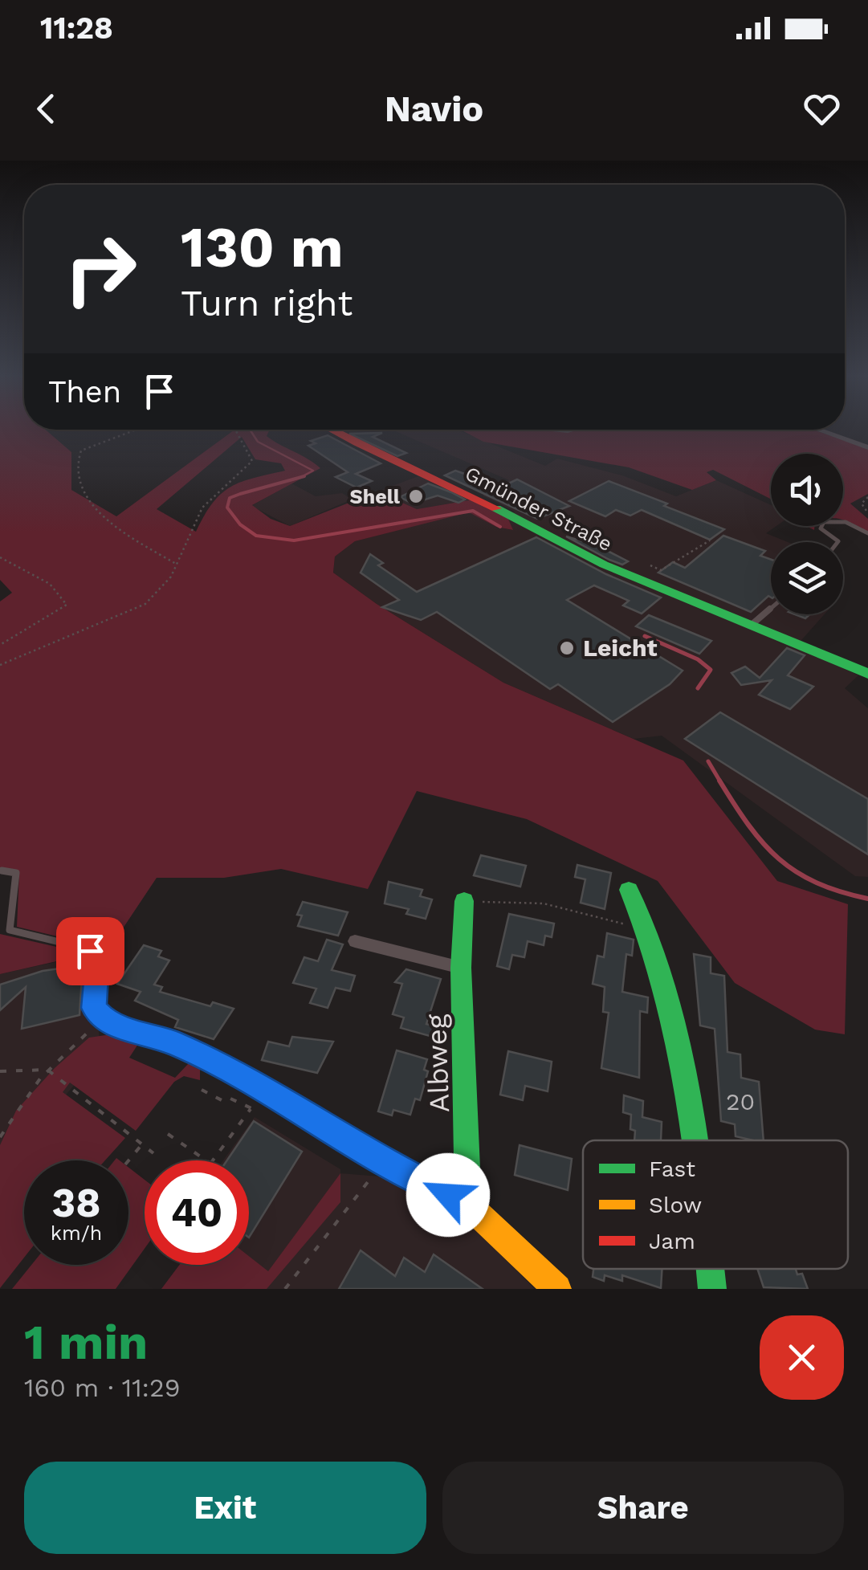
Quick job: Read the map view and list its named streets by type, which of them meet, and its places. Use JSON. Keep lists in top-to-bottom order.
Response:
{
  "streets": {
    "street": ["Gmünder Straße", "Albweg"]
  },
  "places": ["Shell", "Leicht"],
  "house_numbers": ["20"],
  "legend": ["Fast", "Slow", "Jam"],
  "page": {
    "status": "11:28",
    "header": "Navio",
    "turn": ["130 m", "Turn right"],
    "then": "Then",
    "speed": "38 km/h",
    "limit": "40",
    "heading": ["1 min", "160 m · 11:29"],
    "buttons": ["Exit", "Share"]
  }
}
